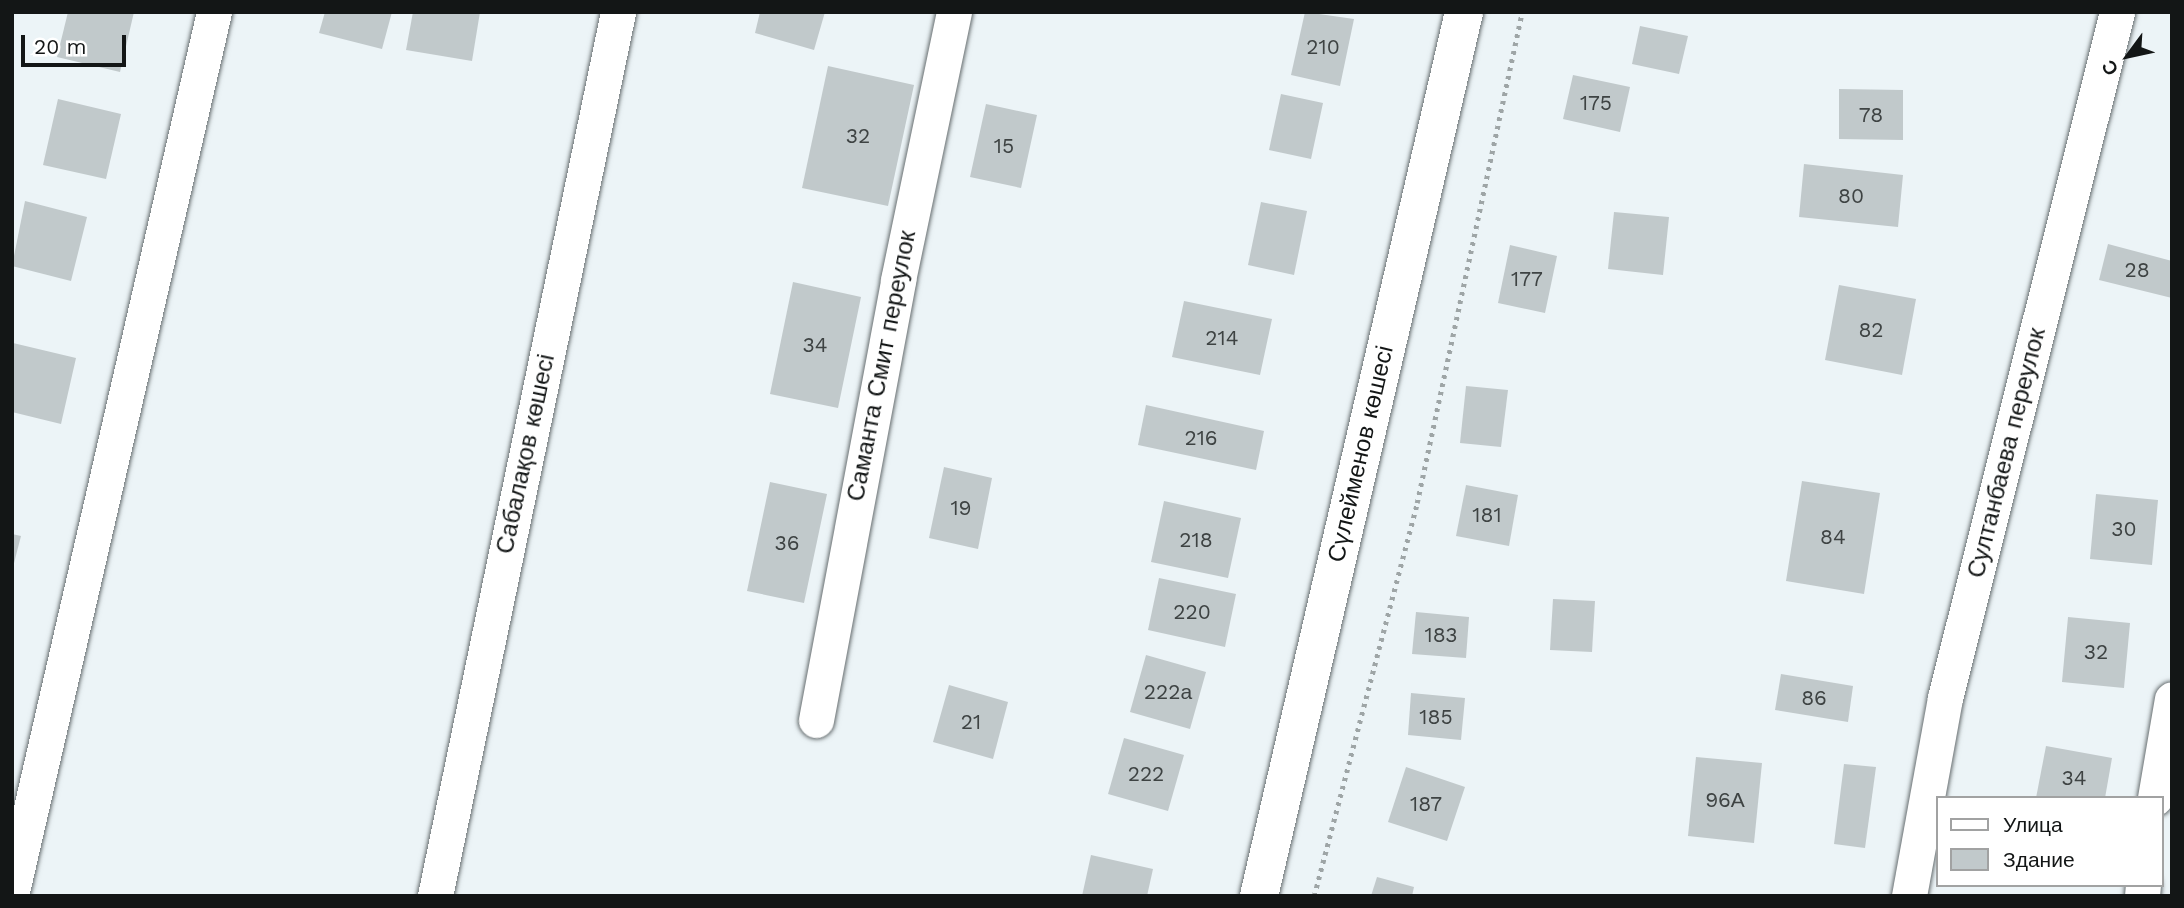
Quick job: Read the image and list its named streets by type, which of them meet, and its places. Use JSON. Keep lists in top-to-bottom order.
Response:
{
  "streets": {
    "main road": ["Сүлейменов көшесі"],
    "street": ["Саманта Смит переулок", "Султанбаева переулок", "Сабалақов көшесі"]
  },
  "house_numbers": [
    "210",
    "175",
    "78",
    "32",
    "15",
    "80",
    "28",
    "177",
    "82",
    "214",
    "34",
    "216",
    "19",
    "181",
    "30",
    "84",
    "218",
    "36",
    "220",
    "183",
    "32",
    "222а",
    "86",
    "185",
    "21",
    "222",
    "34",
    "96А",
    "187"
  ],
  "legend": ["Улица", "Здание"],
  "scale_bar": "20 m",
  "north": "bottom left"
}
